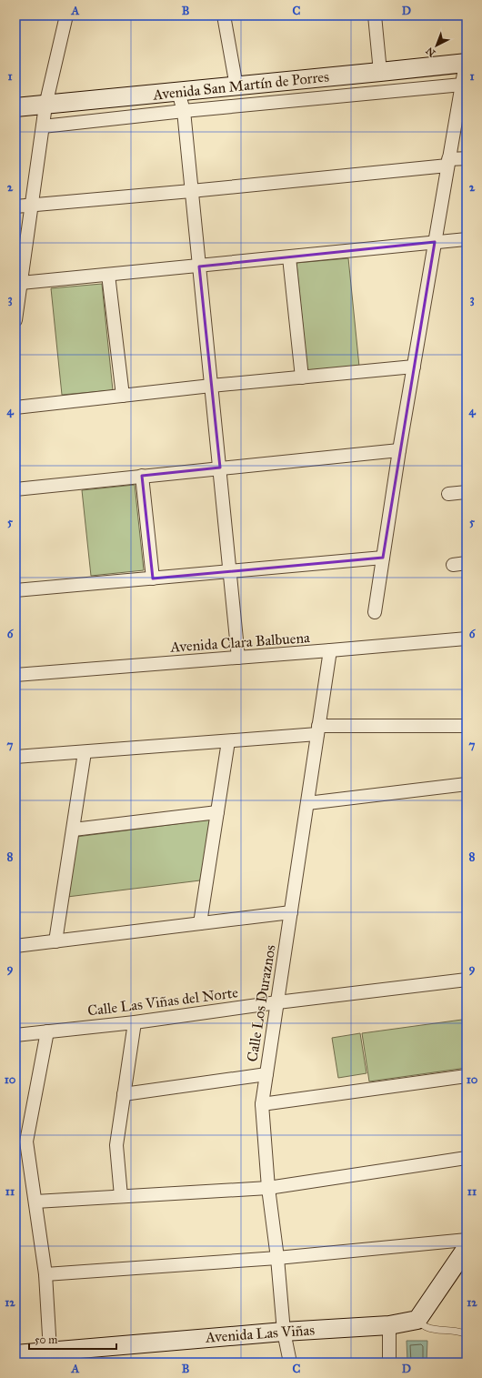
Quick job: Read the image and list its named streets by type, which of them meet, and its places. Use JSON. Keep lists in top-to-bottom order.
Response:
{
  "streets": {
    "street": [
      "Avenida San Martín de Porres",
      "Avenida Clara Balbuena",
      "Calle Las Viñas del Norte",
      "Calle Los Duraznos",
      "Avenida Las Viñas"
    ]
  },
  "crossings": [
    ["Avenida Clara Balbuena", "Calle Los Duraznos"],
    ["Calle Las Viñas del Norte", "Calle Los Duraznos"],
    ["Calle Los Duraznos", "Avenida Las Viñas"]
  ],
  "scale_bar": "50 m",
  "north": "bottom left",
  "grid": {
    "columns": [
      "A",
      "B",
      "C",
      "D"
    ],
    "rows": [
      "1",
      "2",
      "3",
      "4",
      "5",
      "6",
      "7",
      "8",
      "9",
      "10",
      "11",
      "12"
    ]
  }
}
